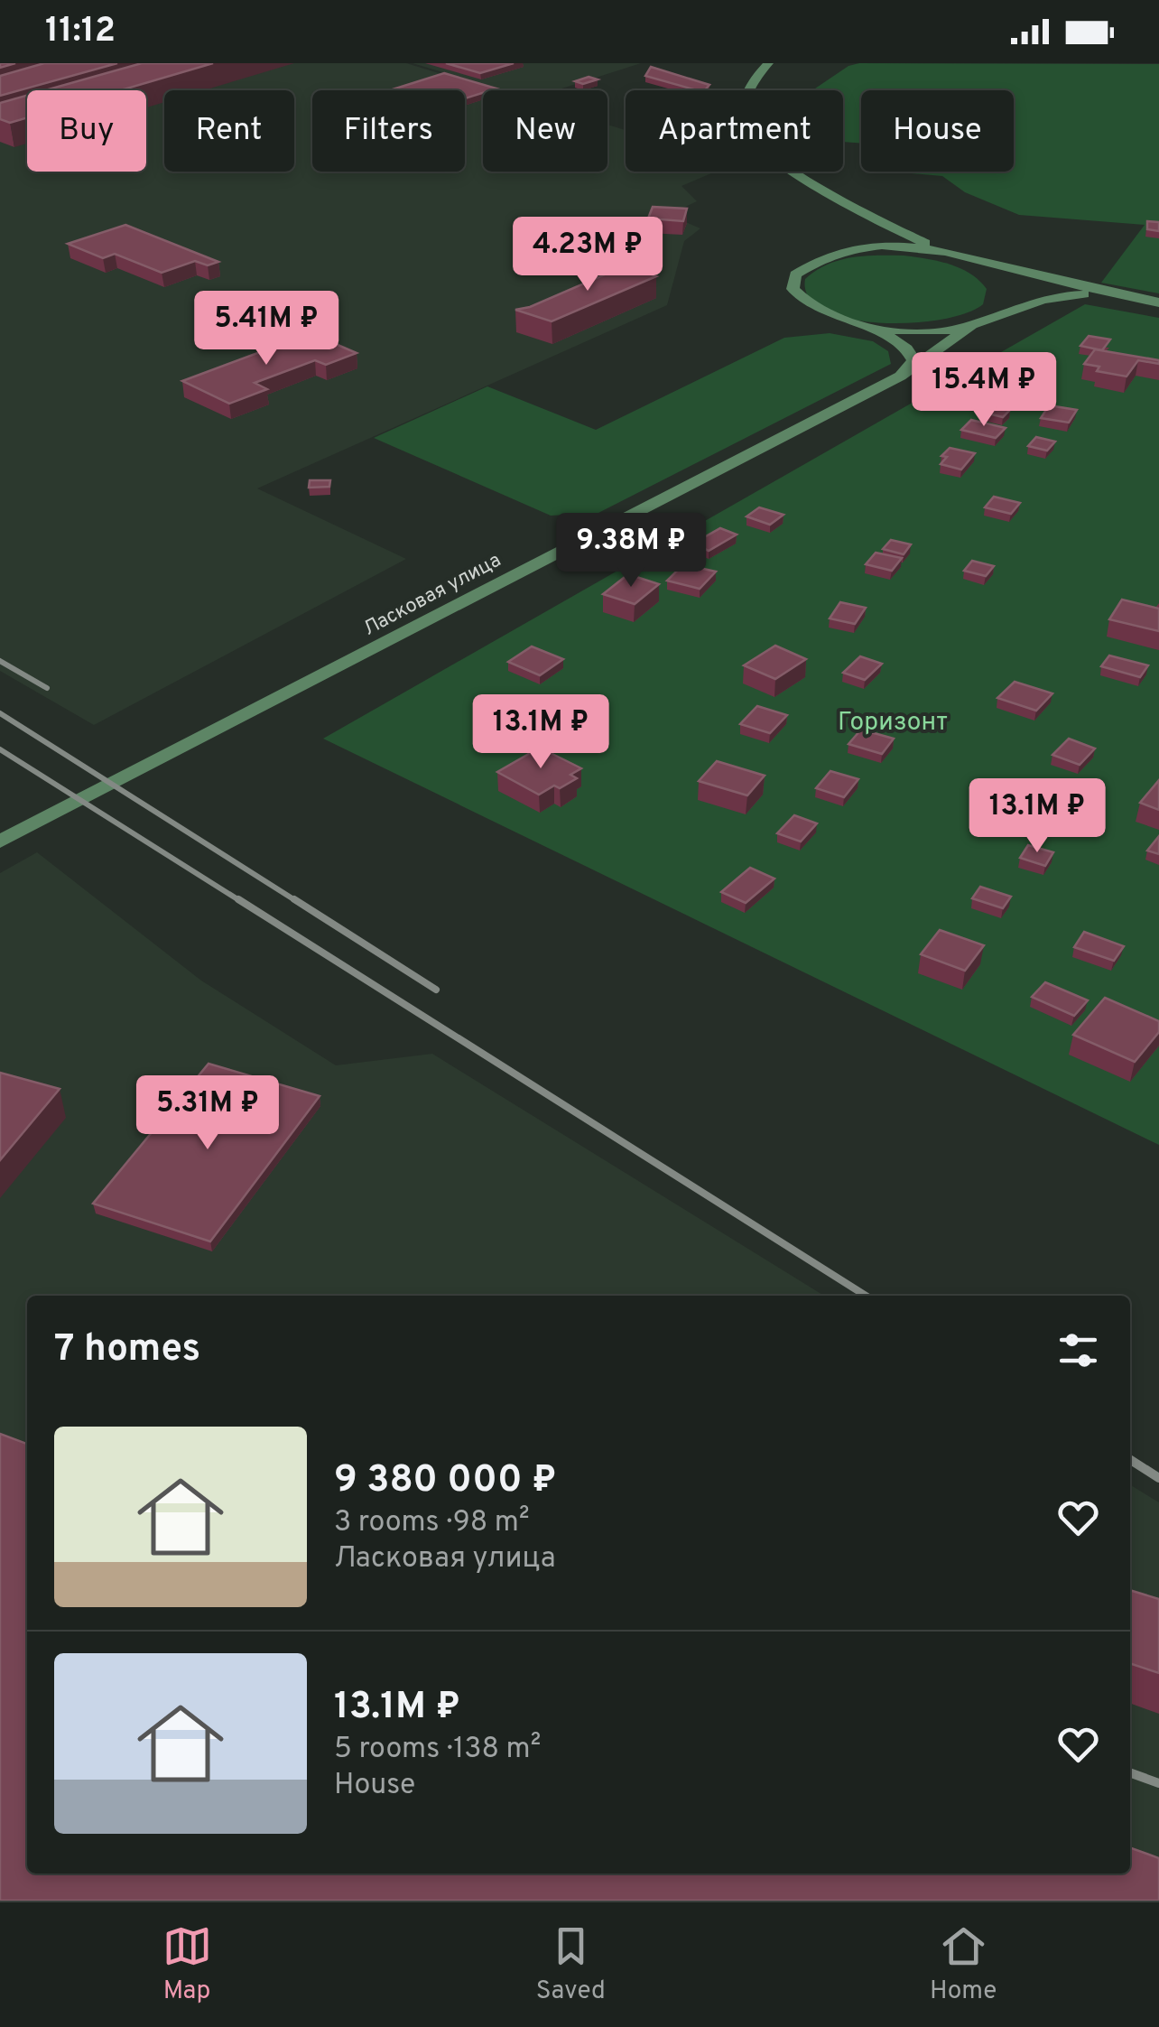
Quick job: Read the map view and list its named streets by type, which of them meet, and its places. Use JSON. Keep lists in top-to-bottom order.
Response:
{
  "streets": {
    "street": ["Ласковая улица"]
  },
  "parks": ["Горизонт"],
  "page": {
    "status": "11:12",
    "chip": [
      "Buy",
      "Rent",
      "Filters",
      "New",
      "Apartment",
      "House"
    ],
    "price": [
      "4.23M ₽",
      "5.41M ₽",
      "15.4M ₽",
      "9.38M ₽",
      "13.1M ₽",
      "13.1M ₽",
      "5.31M ₽"
    ],
    "heading": "7 homes",
    "list": [
      {
        "name": "9 380 000 ₽",
        "note": "3 rooms · 98 m² · Ласковая улица"
      },
      {
        "name": "13.1M ₽",
        "note": "5 rooms · 138 m² · House"
      }
    ],
    "tabs": ["Map", "Saved", "Home"]
  }
}
